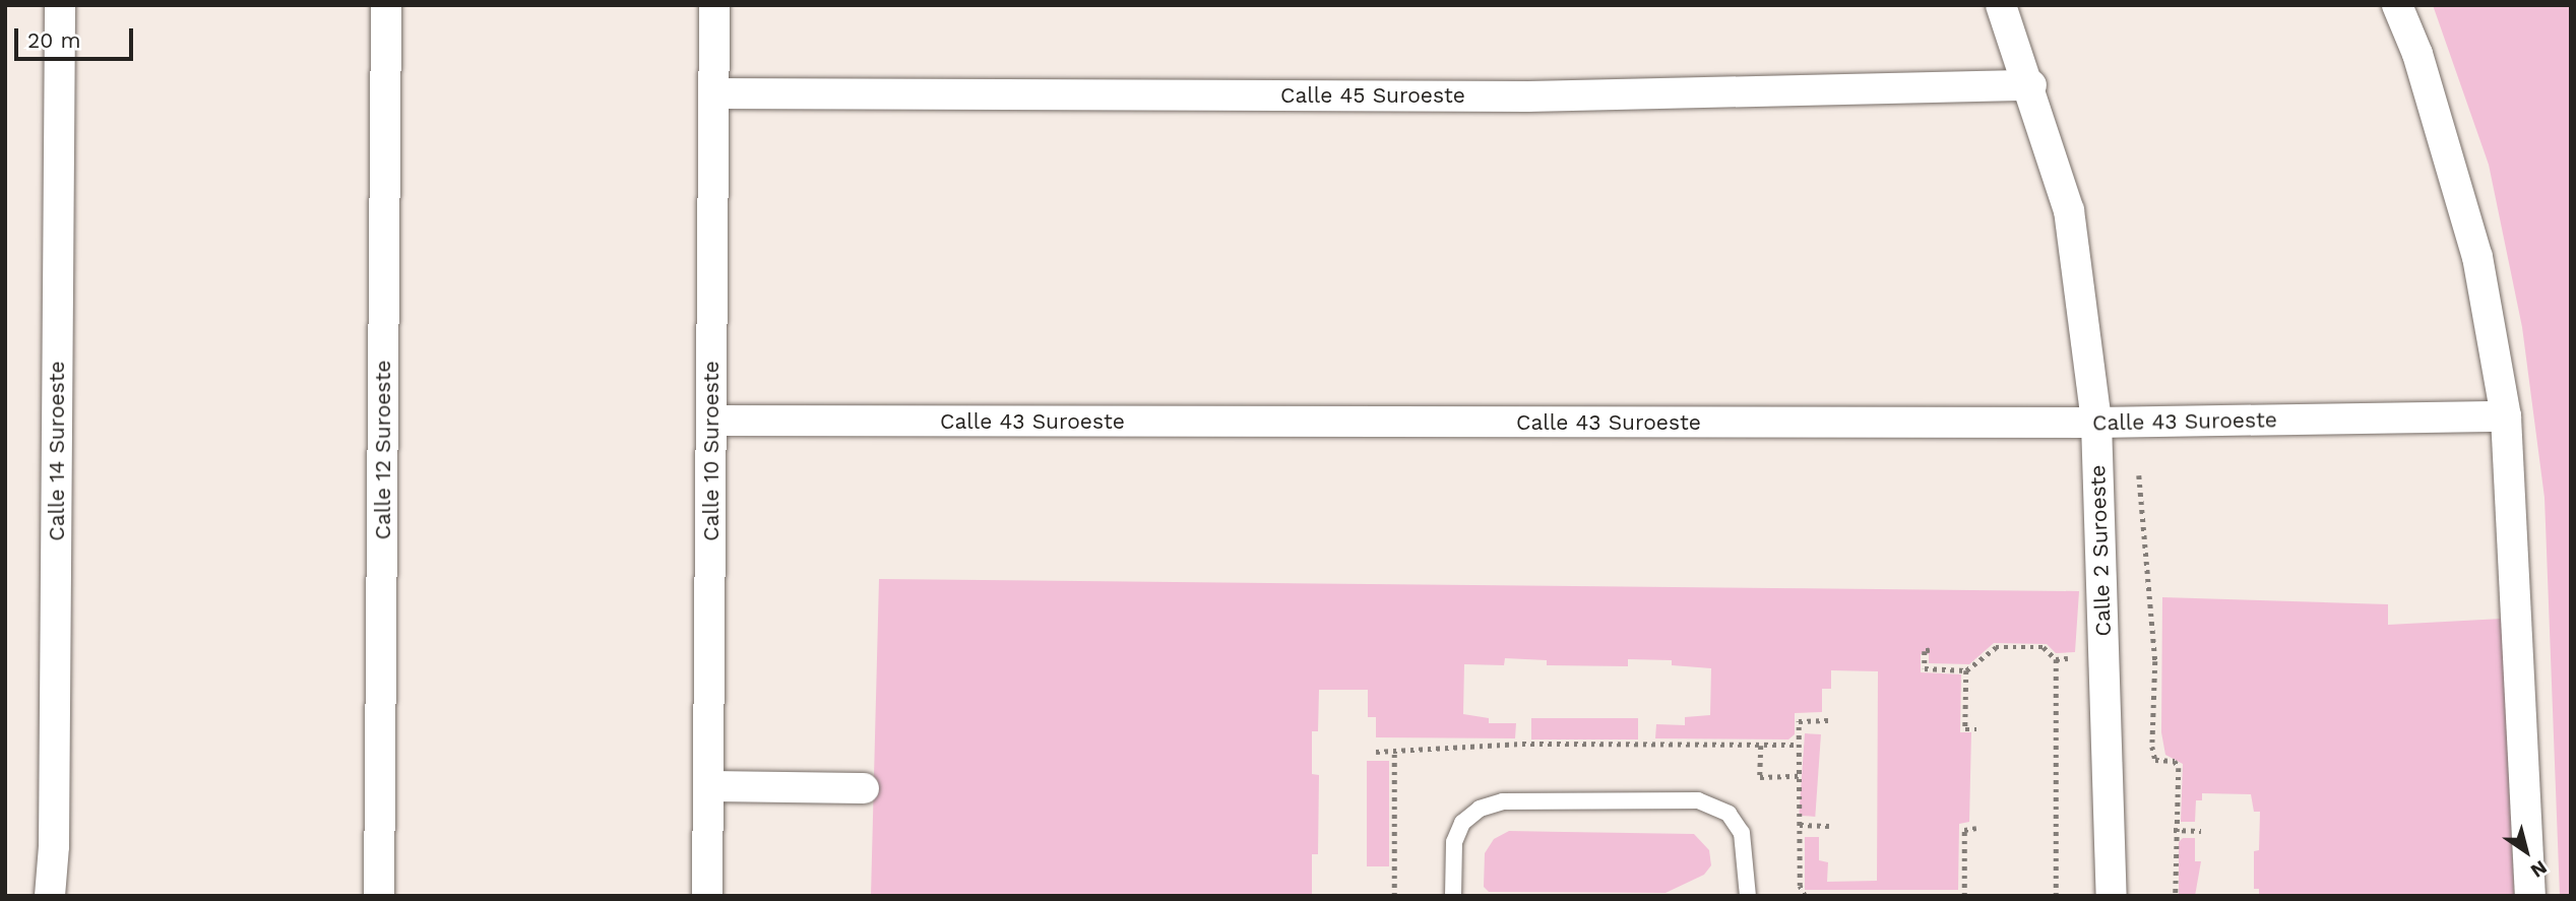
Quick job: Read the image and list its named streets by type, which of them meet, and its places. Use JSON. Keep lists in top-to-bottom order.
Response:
{
  "streets": {
    "street": [
      "Calle 45 Suroeste",
      "Calle 43 Suroeste",
      "Calle 12 Suroeste",
      "Calle 14 Suroeste",
      "Calle 10 Suroeste",
      "Calle 2 Suroeste"
    ]
  },
  "crossings": [
    ["Calle 45 Suroeste", "Calle 10 Suroeste"],
    ["Calle 45 Suroeste", "Calle 2 Suroeste"],
    ["Calle 43 Suroeste", "Calle 10 Suroeste"],
    ["Calle 43 Suroeste", "Calle 2 Suroeste"]
  ],
  "scale_bar": "20 m",
  "north": "bottom right"
}
